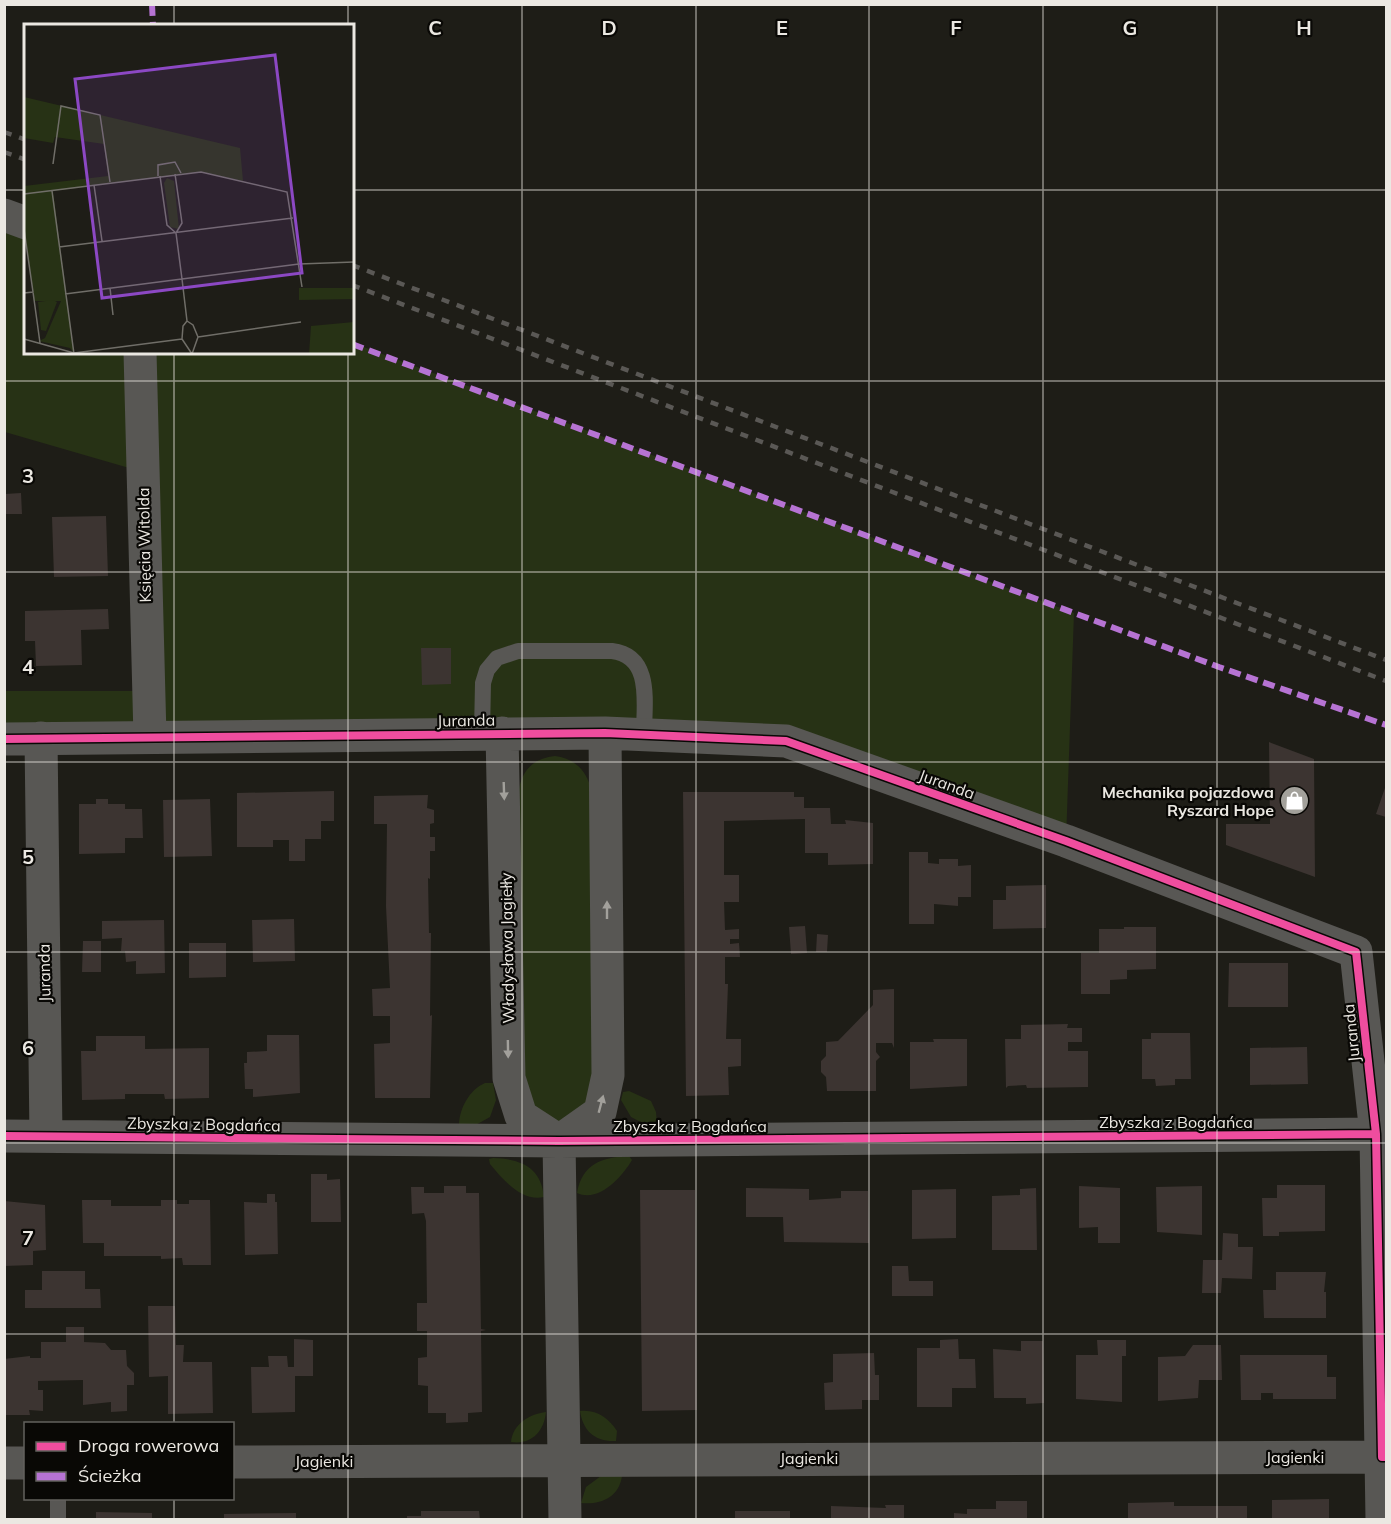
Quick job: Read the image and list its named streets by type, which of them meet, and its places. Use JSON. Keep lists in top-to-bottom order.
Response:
{
  "streets": {
    "street": [
      "Księcia Witolda",
      "Juranda",
      "Władysława Jagiełły",
      "Zbyszka z Bogdańca",
      "Jagienki"
    ]
  },
  "crossings": [
    ["Księcia Witolda", "Juranda"],
    ["Juranda", "Władysława Jagiełły"],
    ["Juranda", "Zbyszka z Bogdańca"],
    ["Juranda", "Jagienki"],
    ["Władysława Jagiełły", "Zbyszka z Bogdańca"]
  ],
  "places": {
    "shop": ["Mechanika pojazdowa Ryszard Hope"]
  },
  "legend": ["Droga rowerowa", "Ścieżka"],
  "grid": {
    "columns": [
      "C",
      "D",
      "E",
      "F",
      "G",
      "H"
    ],
    "rows": [
      "3",
      "4",
      "5",
      "6",
      "7"
    ]
  }
}
